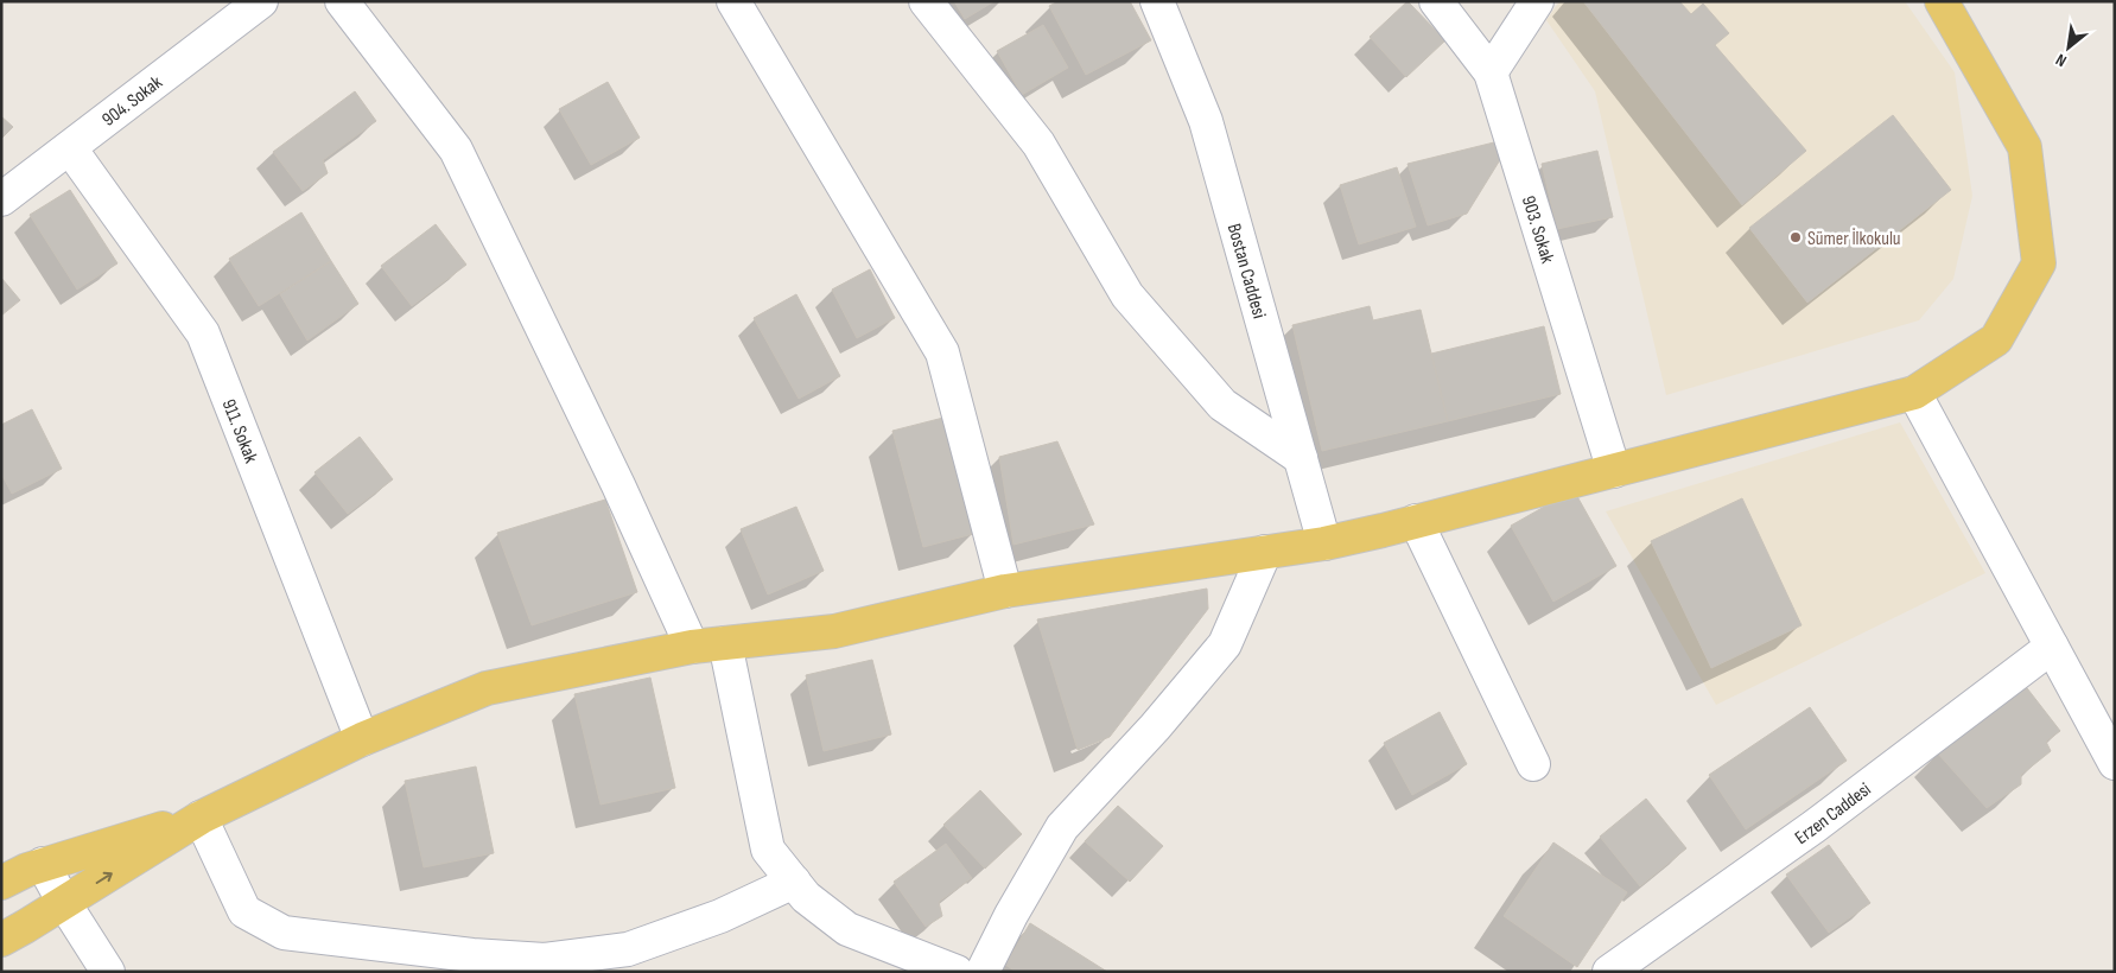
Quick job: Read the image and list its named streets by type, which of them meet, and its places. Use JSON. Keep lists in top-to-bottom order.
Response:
{
  "streets": {
    "street": [
      "904. Sokak",
      "903. Sokak",
      "Bostan Caddesi",
      "911. Sokak",
      "Erzen Caddesi"
    ]
  },
  "crossings": [
    ["904. Sokak", "911. Sokak"]
  ],
  "places": ["Sümer İlkokulu"],
  "north": "bottom left"
}
